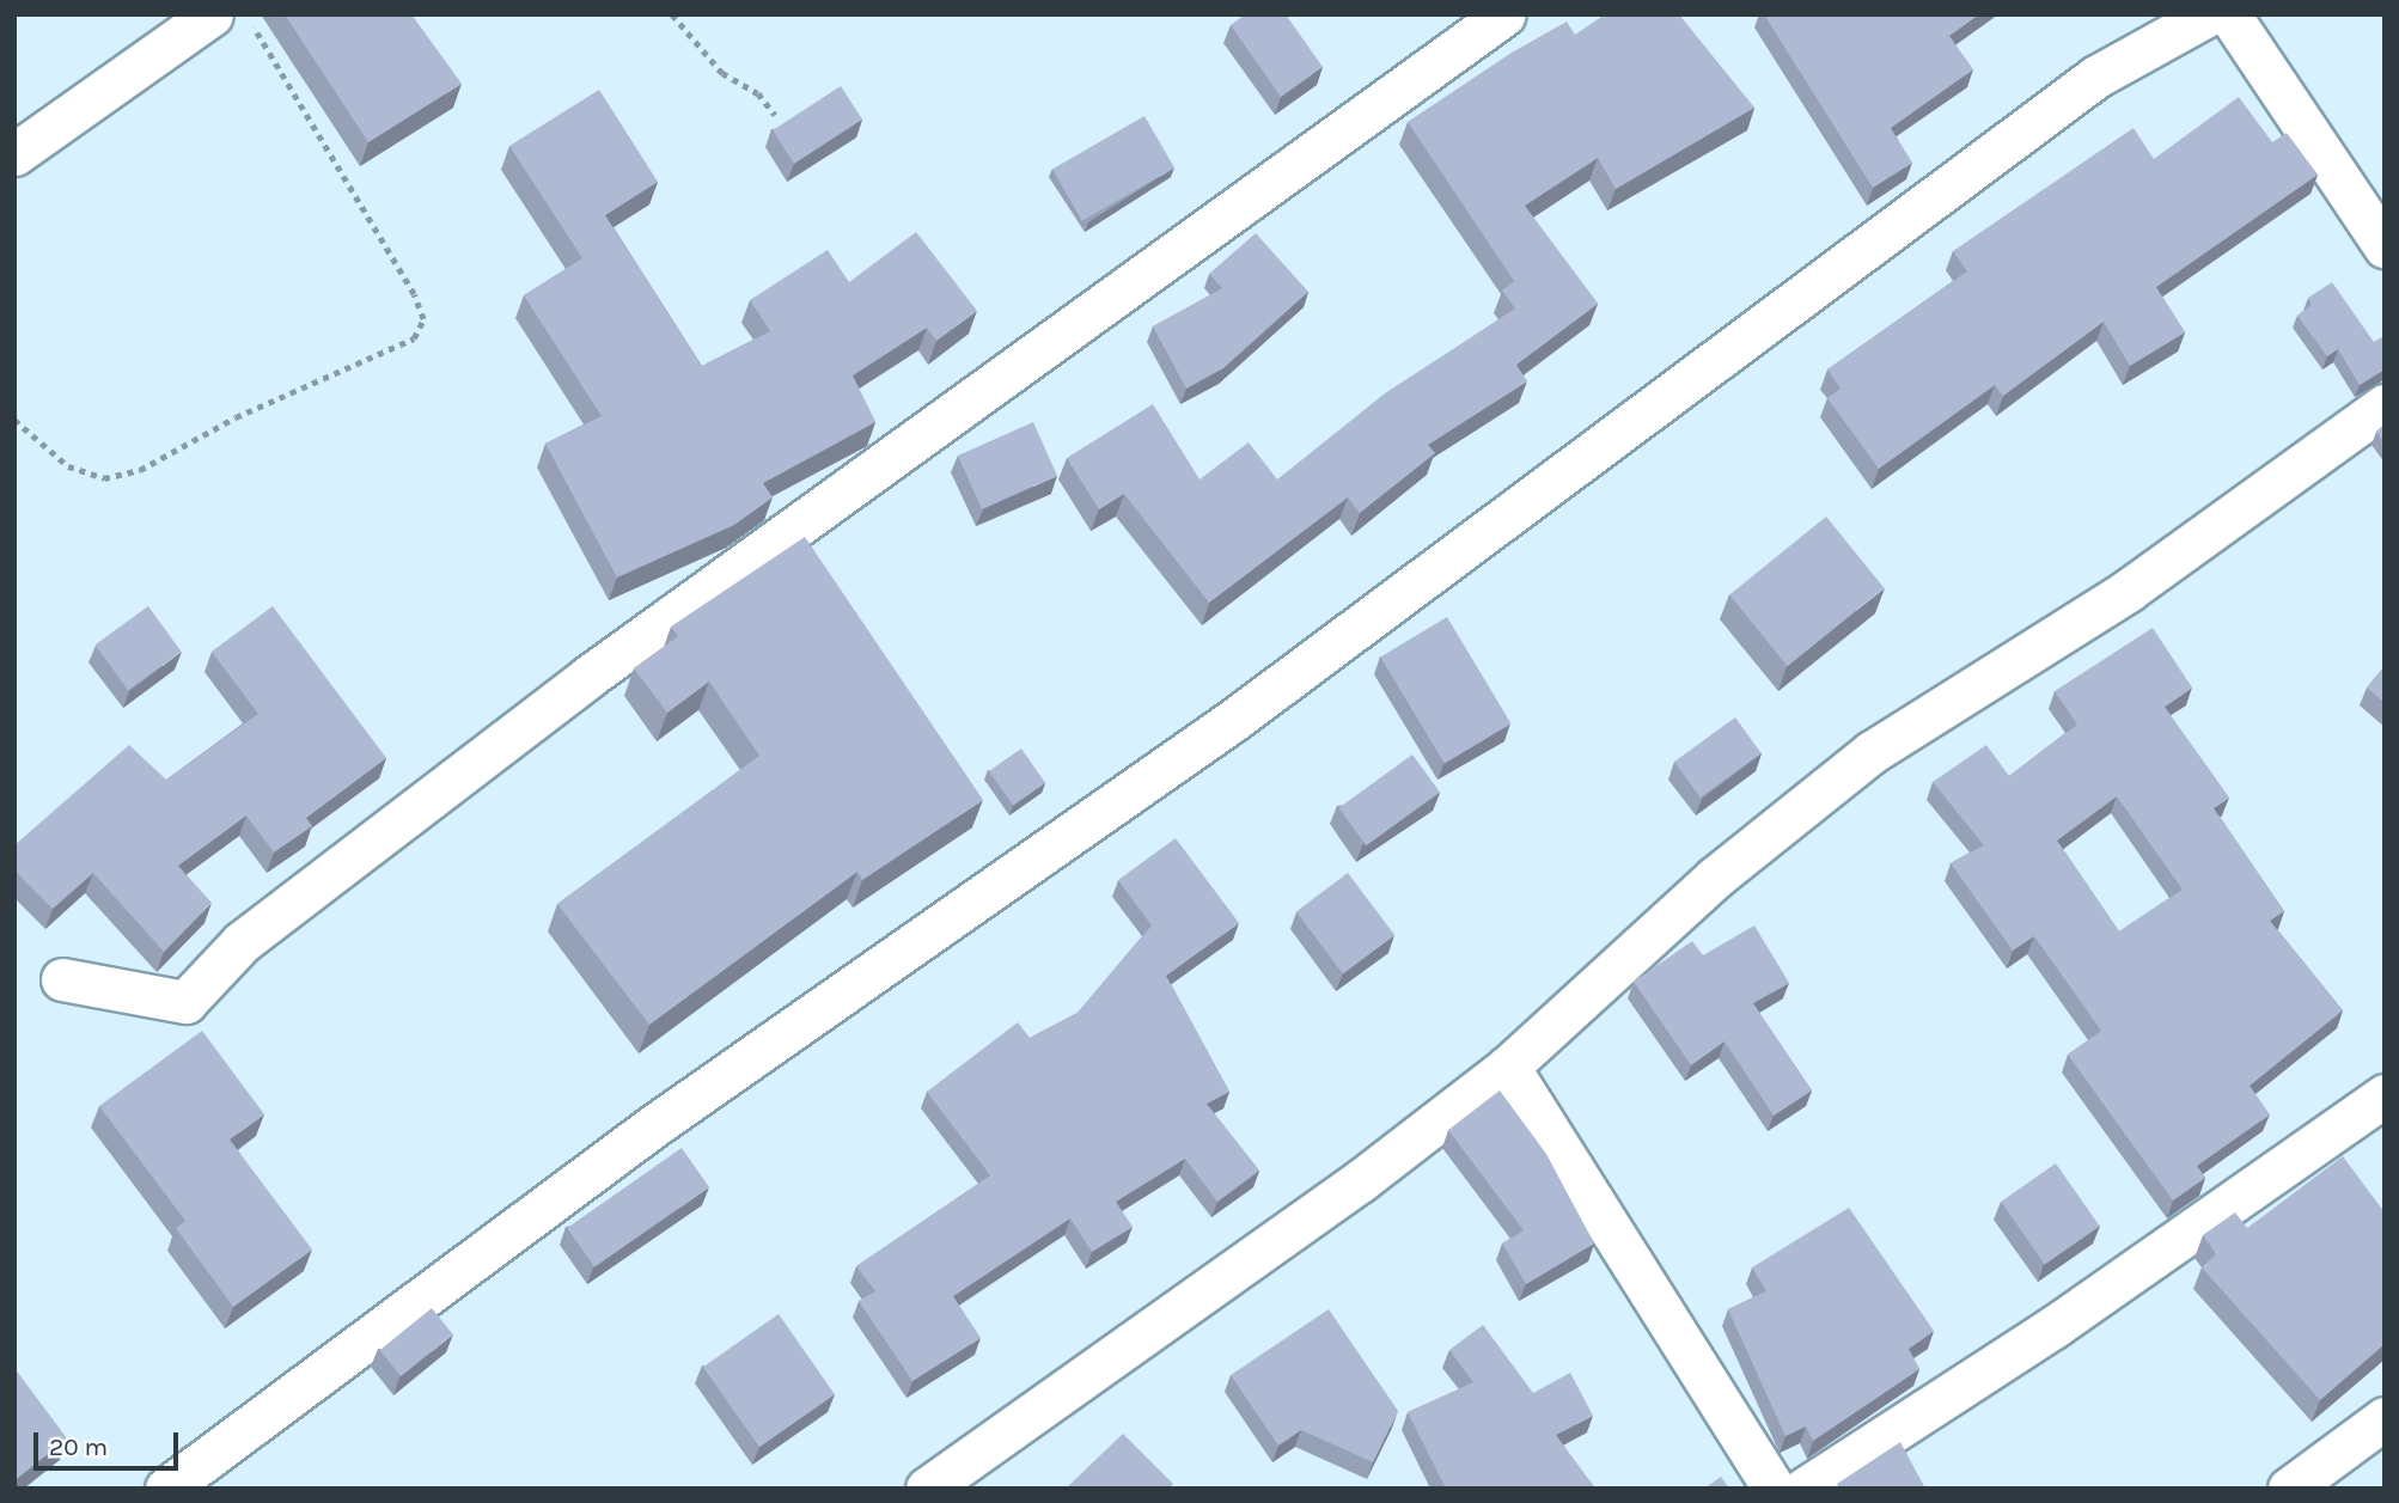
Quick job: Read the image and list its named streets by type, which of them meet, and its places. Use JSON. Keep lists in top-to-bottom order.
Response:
{
  "scale_bar": "20 m"
}
